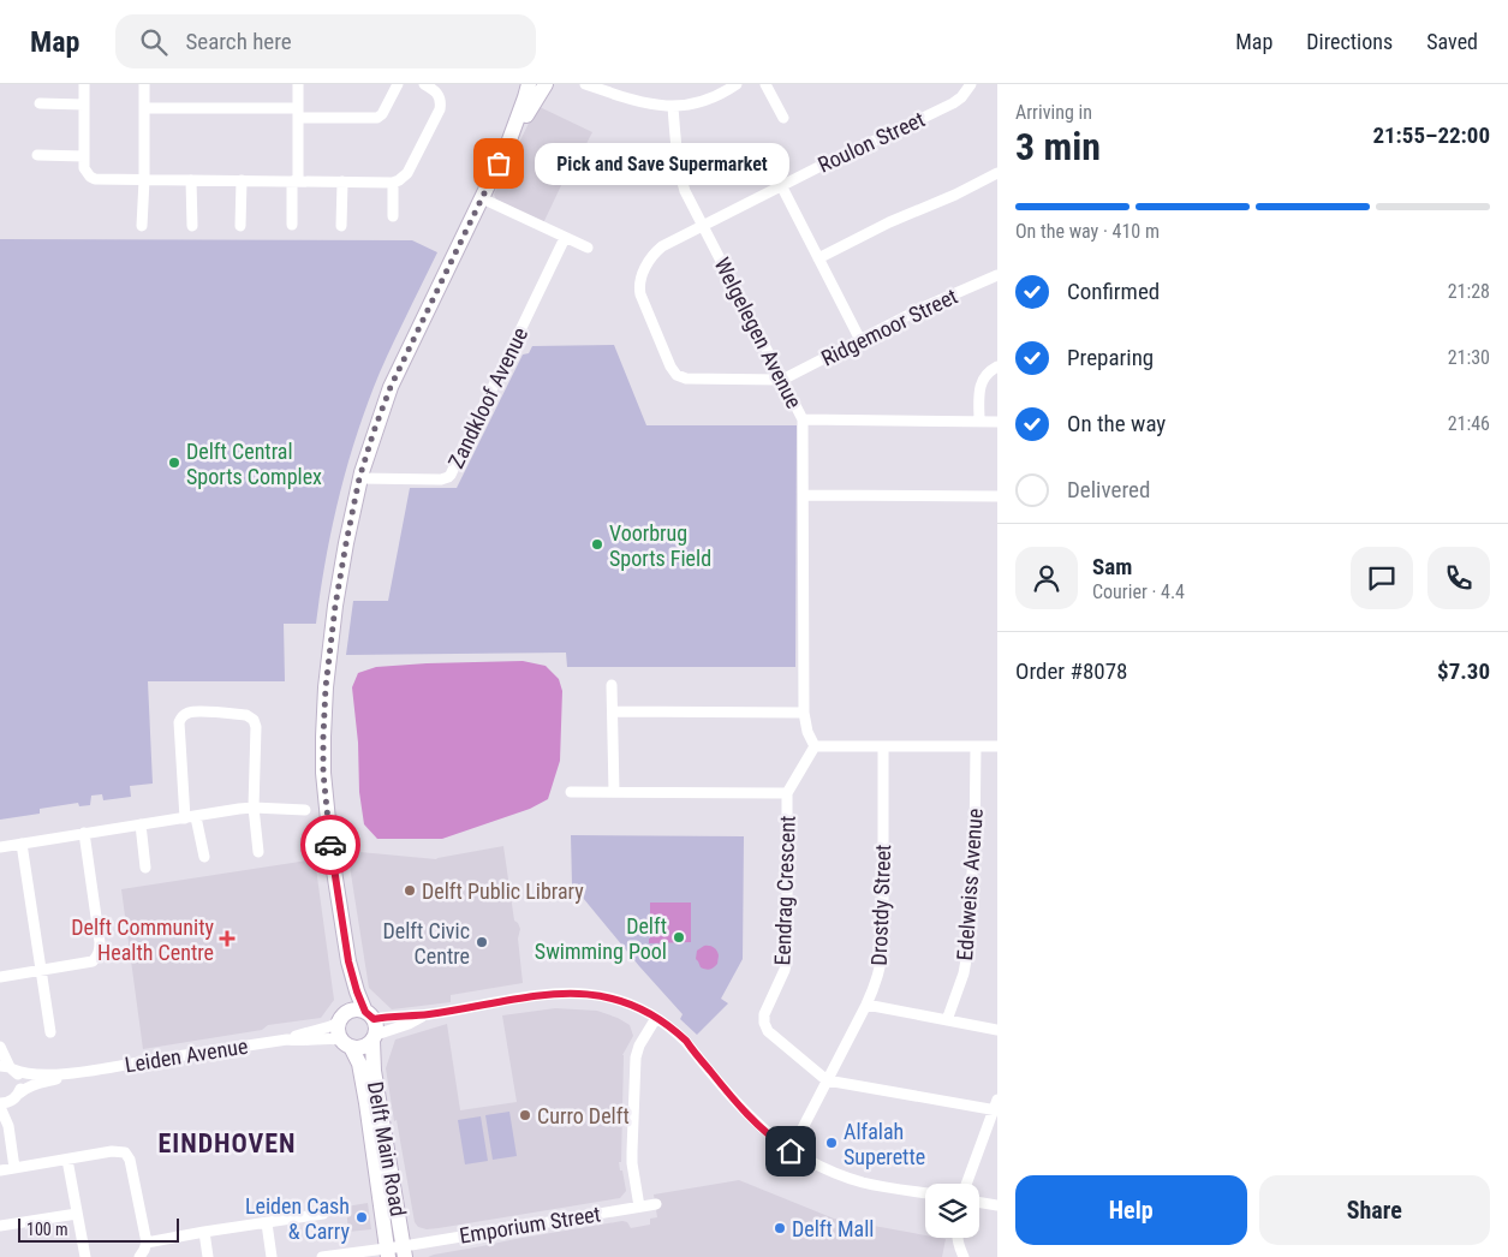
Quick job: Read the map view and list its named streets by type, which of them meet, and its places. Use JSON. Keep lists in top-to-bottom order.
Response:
{
  "streets": {
    "street": [
      "Roulon Street",
      "Ridgemoor Street",
      "Welgelegen Avenue",
      "Zandkloof Avenue",
      "Edelweiss Avenue",
      "Eendrag Crescent",
      "Drostdy Street",
      "Leiden Avenue",
      "Delft Main Road",
      "Emporium Street"
    ]
  },
  "crossings": [
    ["Roulon Street", "Ridgemoor Street"],
    ["Roulon Street", "Welgelegen Avenue"],
    ["Ridgemoor Street", "Welgelegen Avenue"],
    ["Welgelegen Avenue", "Eendrag Crescent"],
    ["Eendrag Crescent", "Drostdy Street"],
    ["Leiden Avenue", "Delft Main Road"],
    ["Delft Main Road", "Emporium Street"]
  ],
  "districts": ["EINDHOVEN"],
  "places": {
    "other": [
      "Pick and Save Supermarket",
      "Delft Central Sports Complex",
      "Voorbrug Sports Field",
      "Delft Public Library",
      "Delft Swimming Pool",
      "Delft Civic Centre",
      "Curro Delft",
      "Alfalah Superette",
      "Leiden Cash & Carry",
      "Delft Mall"
    ],
    "health": ["Delft Community Health Centre"]
  },
  "scale_bar": "100 m",
  "page": {
    "header": "Map",
    "search": "Search here",
    "nav": ["Map", "Directions", "Saved"],
    "heading": ["3 min", "Arriving in", "21:55–22:00"],
    "panel": [
      "Sam",
      "Courier · 4.4",
      "Order #8078",
      "$7.30"
    ],
    "bubble": "Pick and Save Supermarket",
    "bar": "On the way · 410 m",
    "list": [
      ["Confirmed", "21:28"],
      ["Preparing", "21:30"],
      ["On the way", "21:46"],
      "Delivered"
    ],
    "buttons": ["Help", "Share"],
    "scale": "100 m"
  }
}
